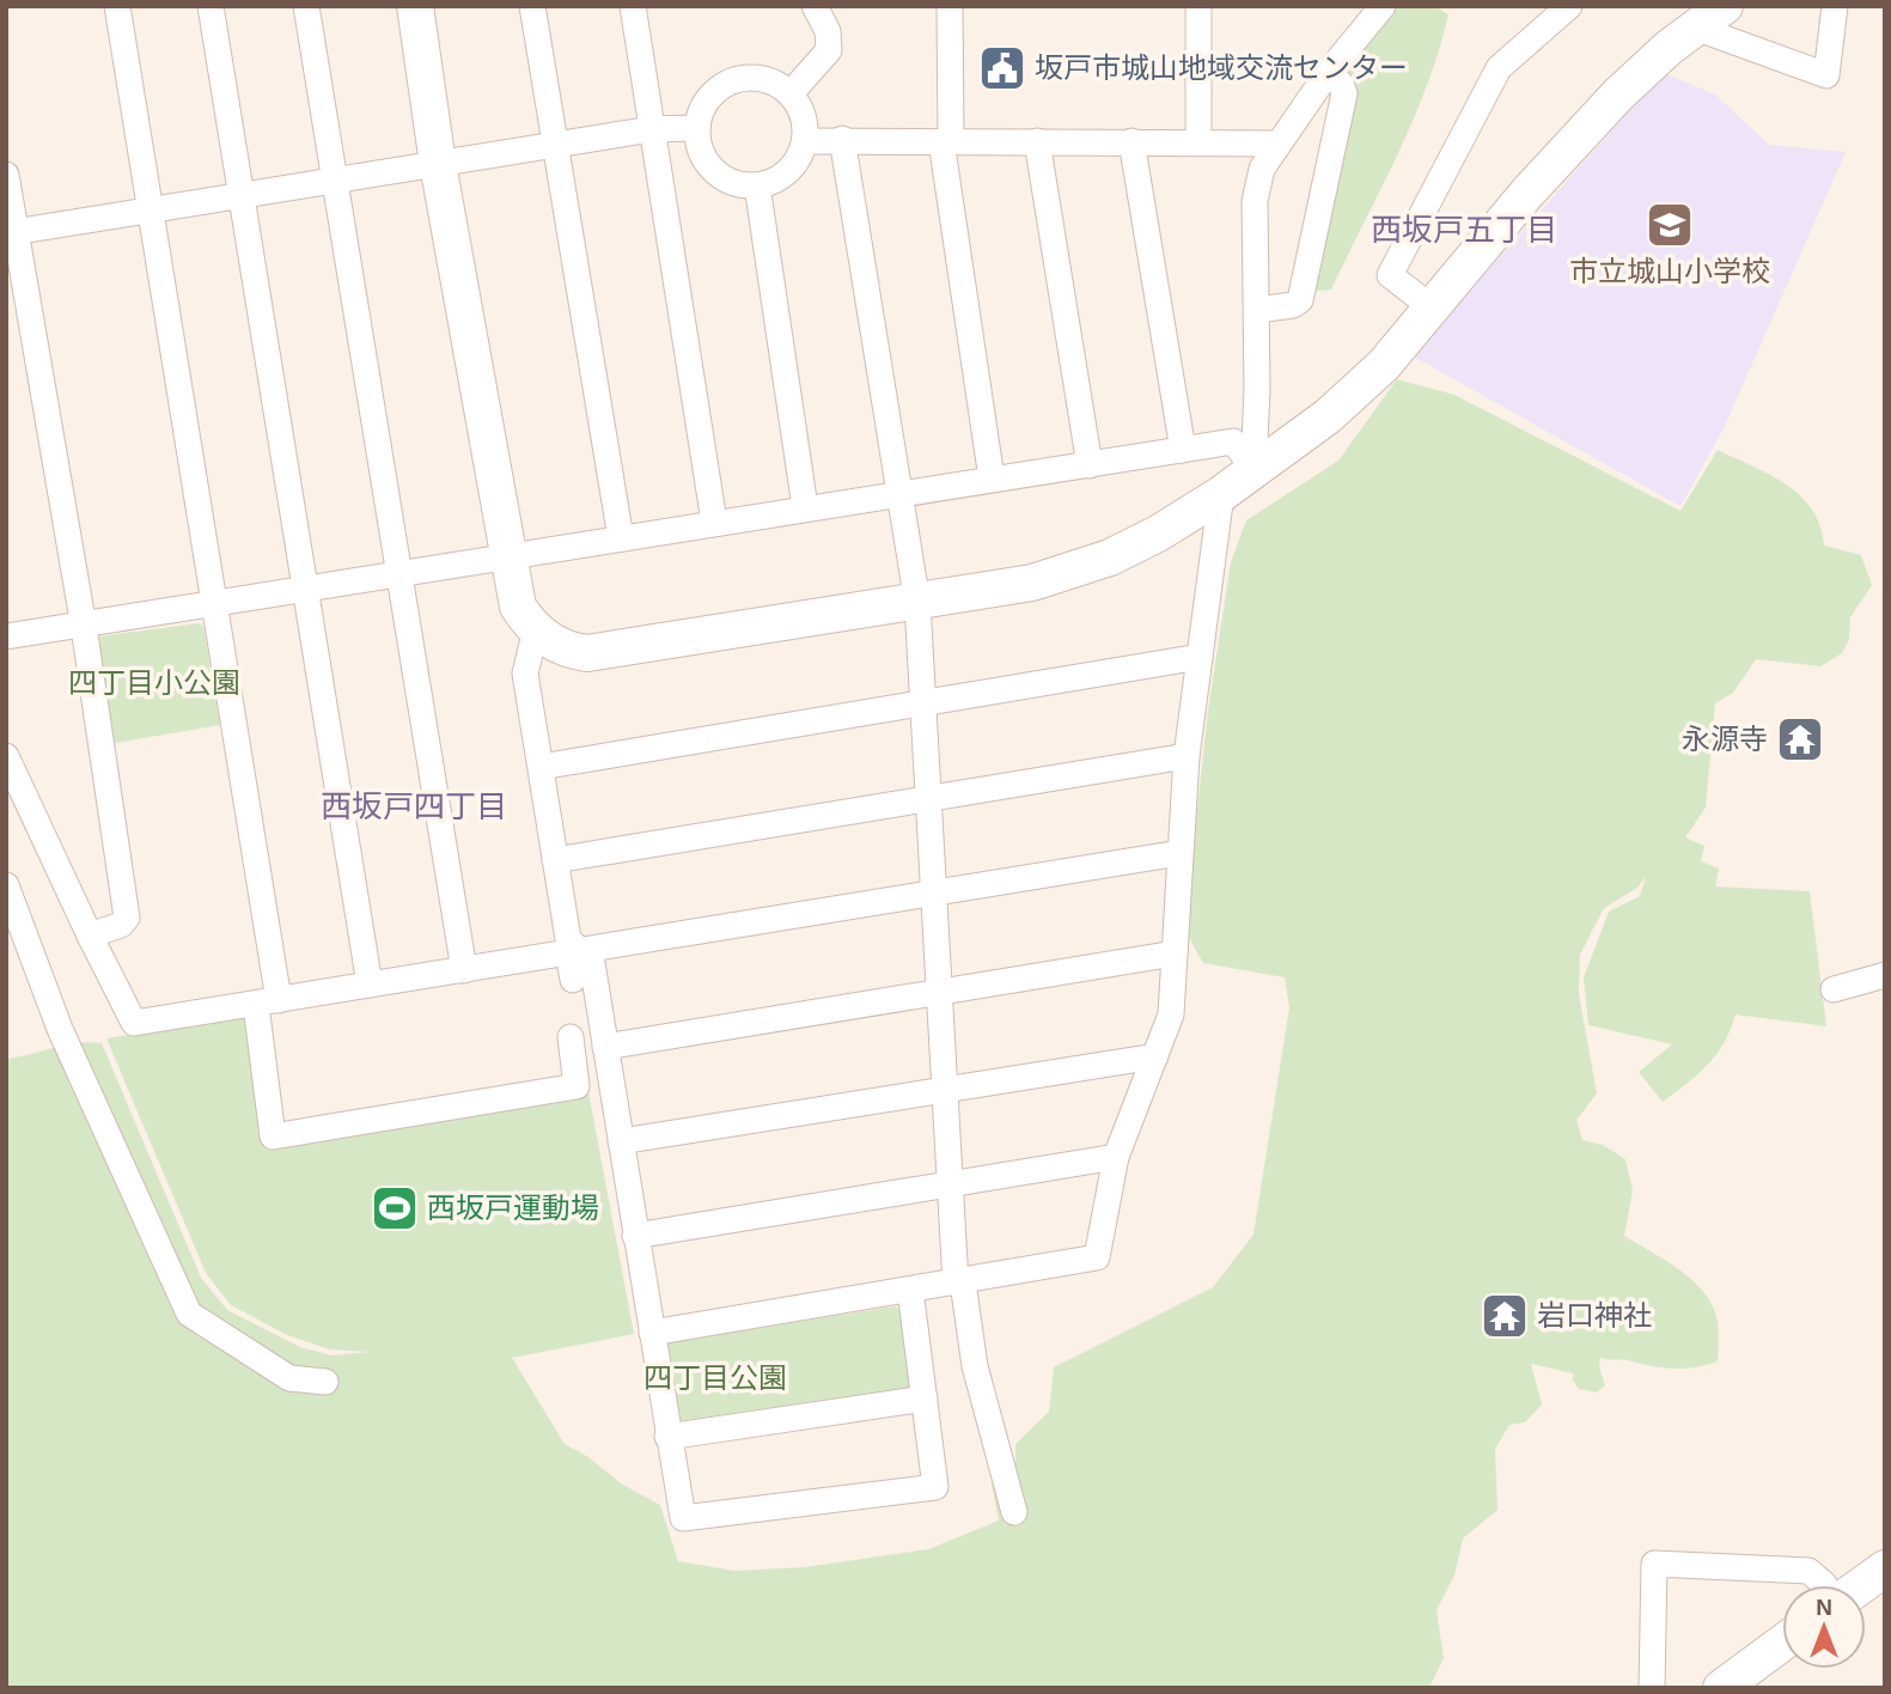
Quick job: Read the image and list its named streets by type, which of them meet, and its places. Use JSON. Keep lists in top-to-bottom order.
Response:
{
  "districts": ["西坂戸五丁目", "西坂戸四丁目"],
  "parks": ["四丁目小公園", "四丁目公園"],
  "places": {
    "public building": ["坂戸市城山地域交流センター"],
    "school or university": ["市立城山小学校"],
    "temple": ["永源寺", "岩口神社"],
    "sports": ["西坂戸運動場"]
  },
  "north": "top"
}
